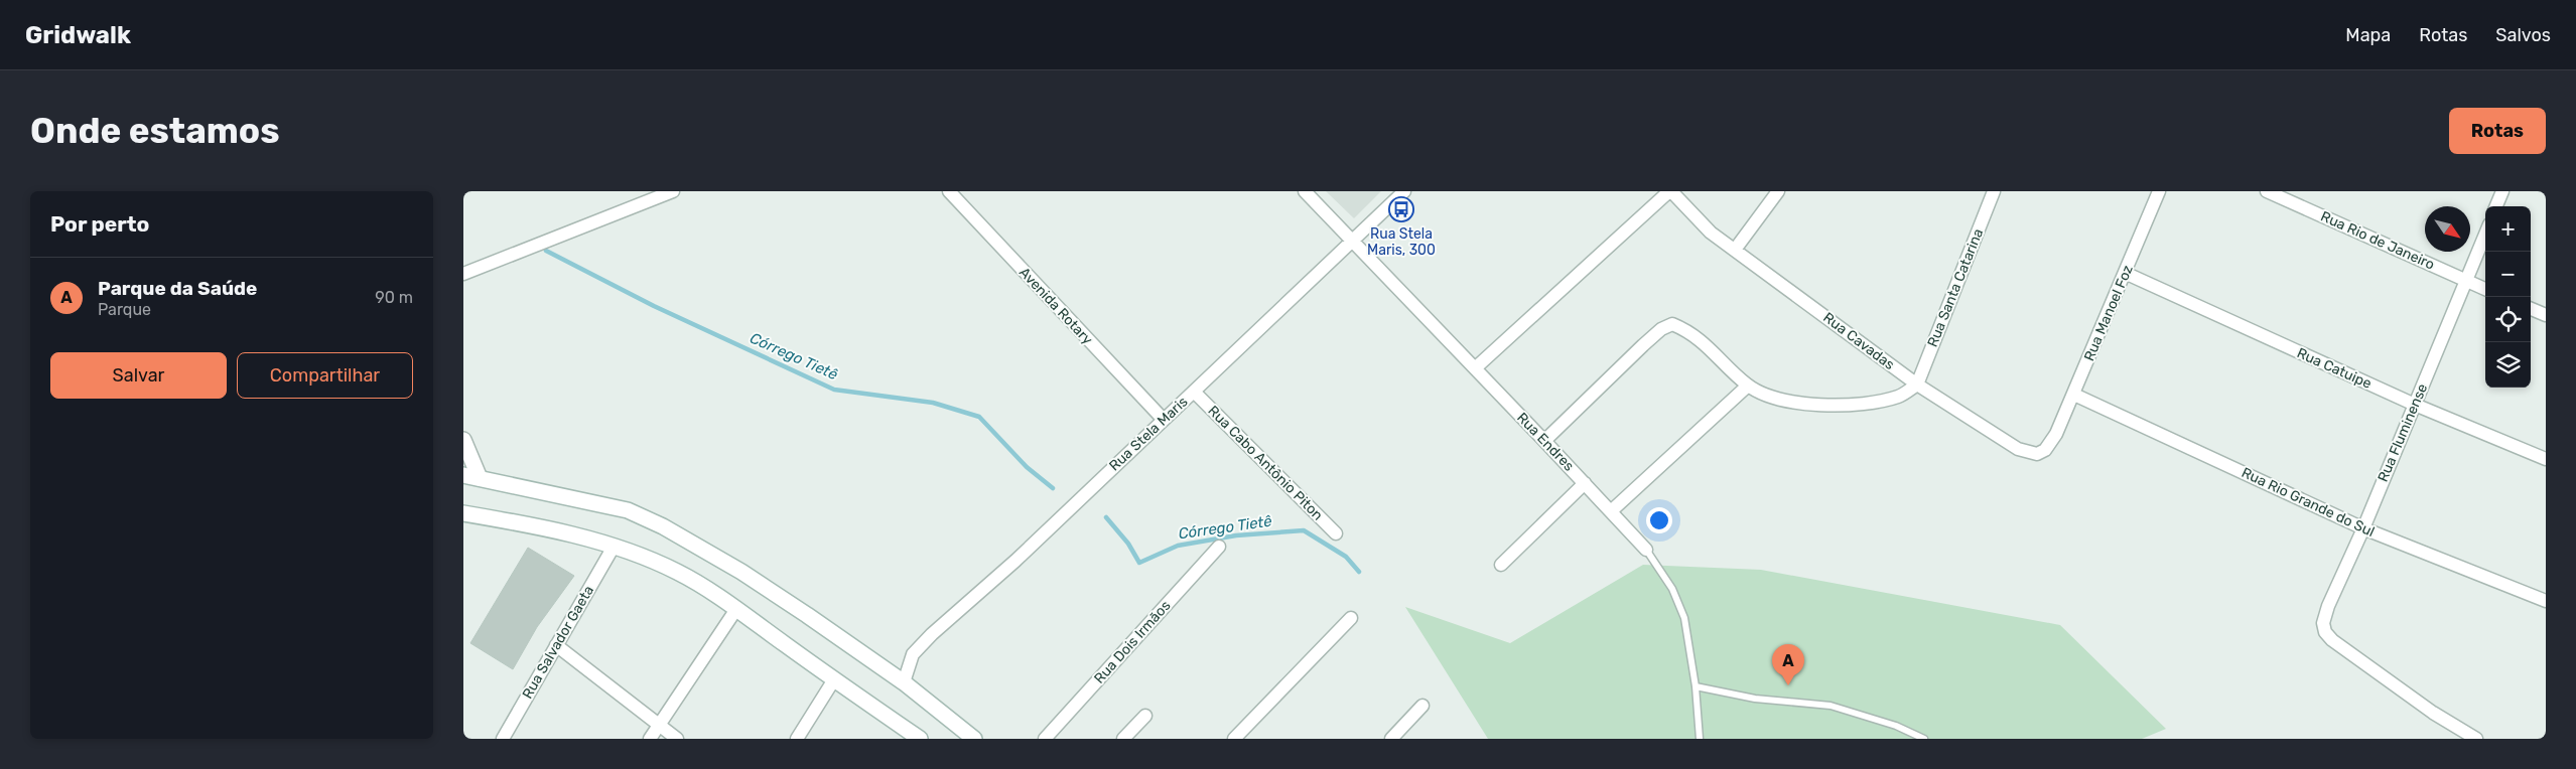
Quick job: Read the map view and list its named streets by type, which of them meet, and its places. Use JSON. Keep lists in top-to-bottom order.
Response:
{
  "streets": {
    "street": [
      "Rua Rio de Janeiro",
      "Rua Santa Catarina",
      "Avenida Rotary",
      "Rua Manoel Foz",
      "Rua Cavadas",
      "Rua Catuipe",
      "Rua Fluminense",
      "Rua Stela Maris",
      "Rua Endres",
      "Rua Cabo Antônio Piton",
      "Rua Rio Grande do Sul",
      "Rua Salvador Gaeta",
      "Rua Dois Irmãos"
    ]
  },
  "crossings": [
    ["Rua Rio de Janeiro", "Rua Fluminense"],
    ["Rua Santa Catarina", "Rua Cavadas"],
    ["Avenida Rotary", "Rua Stela Maris"],
    ["Rua Manoel Foz", "Rua Cavadas"],
    ["Rua Manoel Foz", "Rua Catuipe"],
    ["Rua Manoel Foz", "Rua Rio Grande do Sul"],
    ["Rua Catuipe", "Rua Fluminense"],
    ["Rua Fluminense", "Rua Rio Grande do Sul"],
    ["Rua Stela Maris", "Rua Endres"],
    ["Rua Stela Maris", "Rua Cabo Antônio Piton"]
  ],
  "water": ["Córrego Tietê"],
  "places": {
    "bus stop": ["Rua Stela Maris, 300"]
  },
  "north": "bottom right",
  "page": {
    "header": "Gridwalk",
    "nav": ["Mapa", "Rotas", "Salvos"],
    "buttons": [
      "Rotas",
      ["Salvar", "Compartilhar"]
    ],
    "title": "Onde estamos",
    "heading": "Por perto",
    "map_buttons": ["+", "−"],
    "list": [
      {
        "mark": "A",
        "name": "Parque da Saúde",
        "note": "Parque",
        "value": "90 m"
      }
    ],
    "pins": "A"
  }
}
